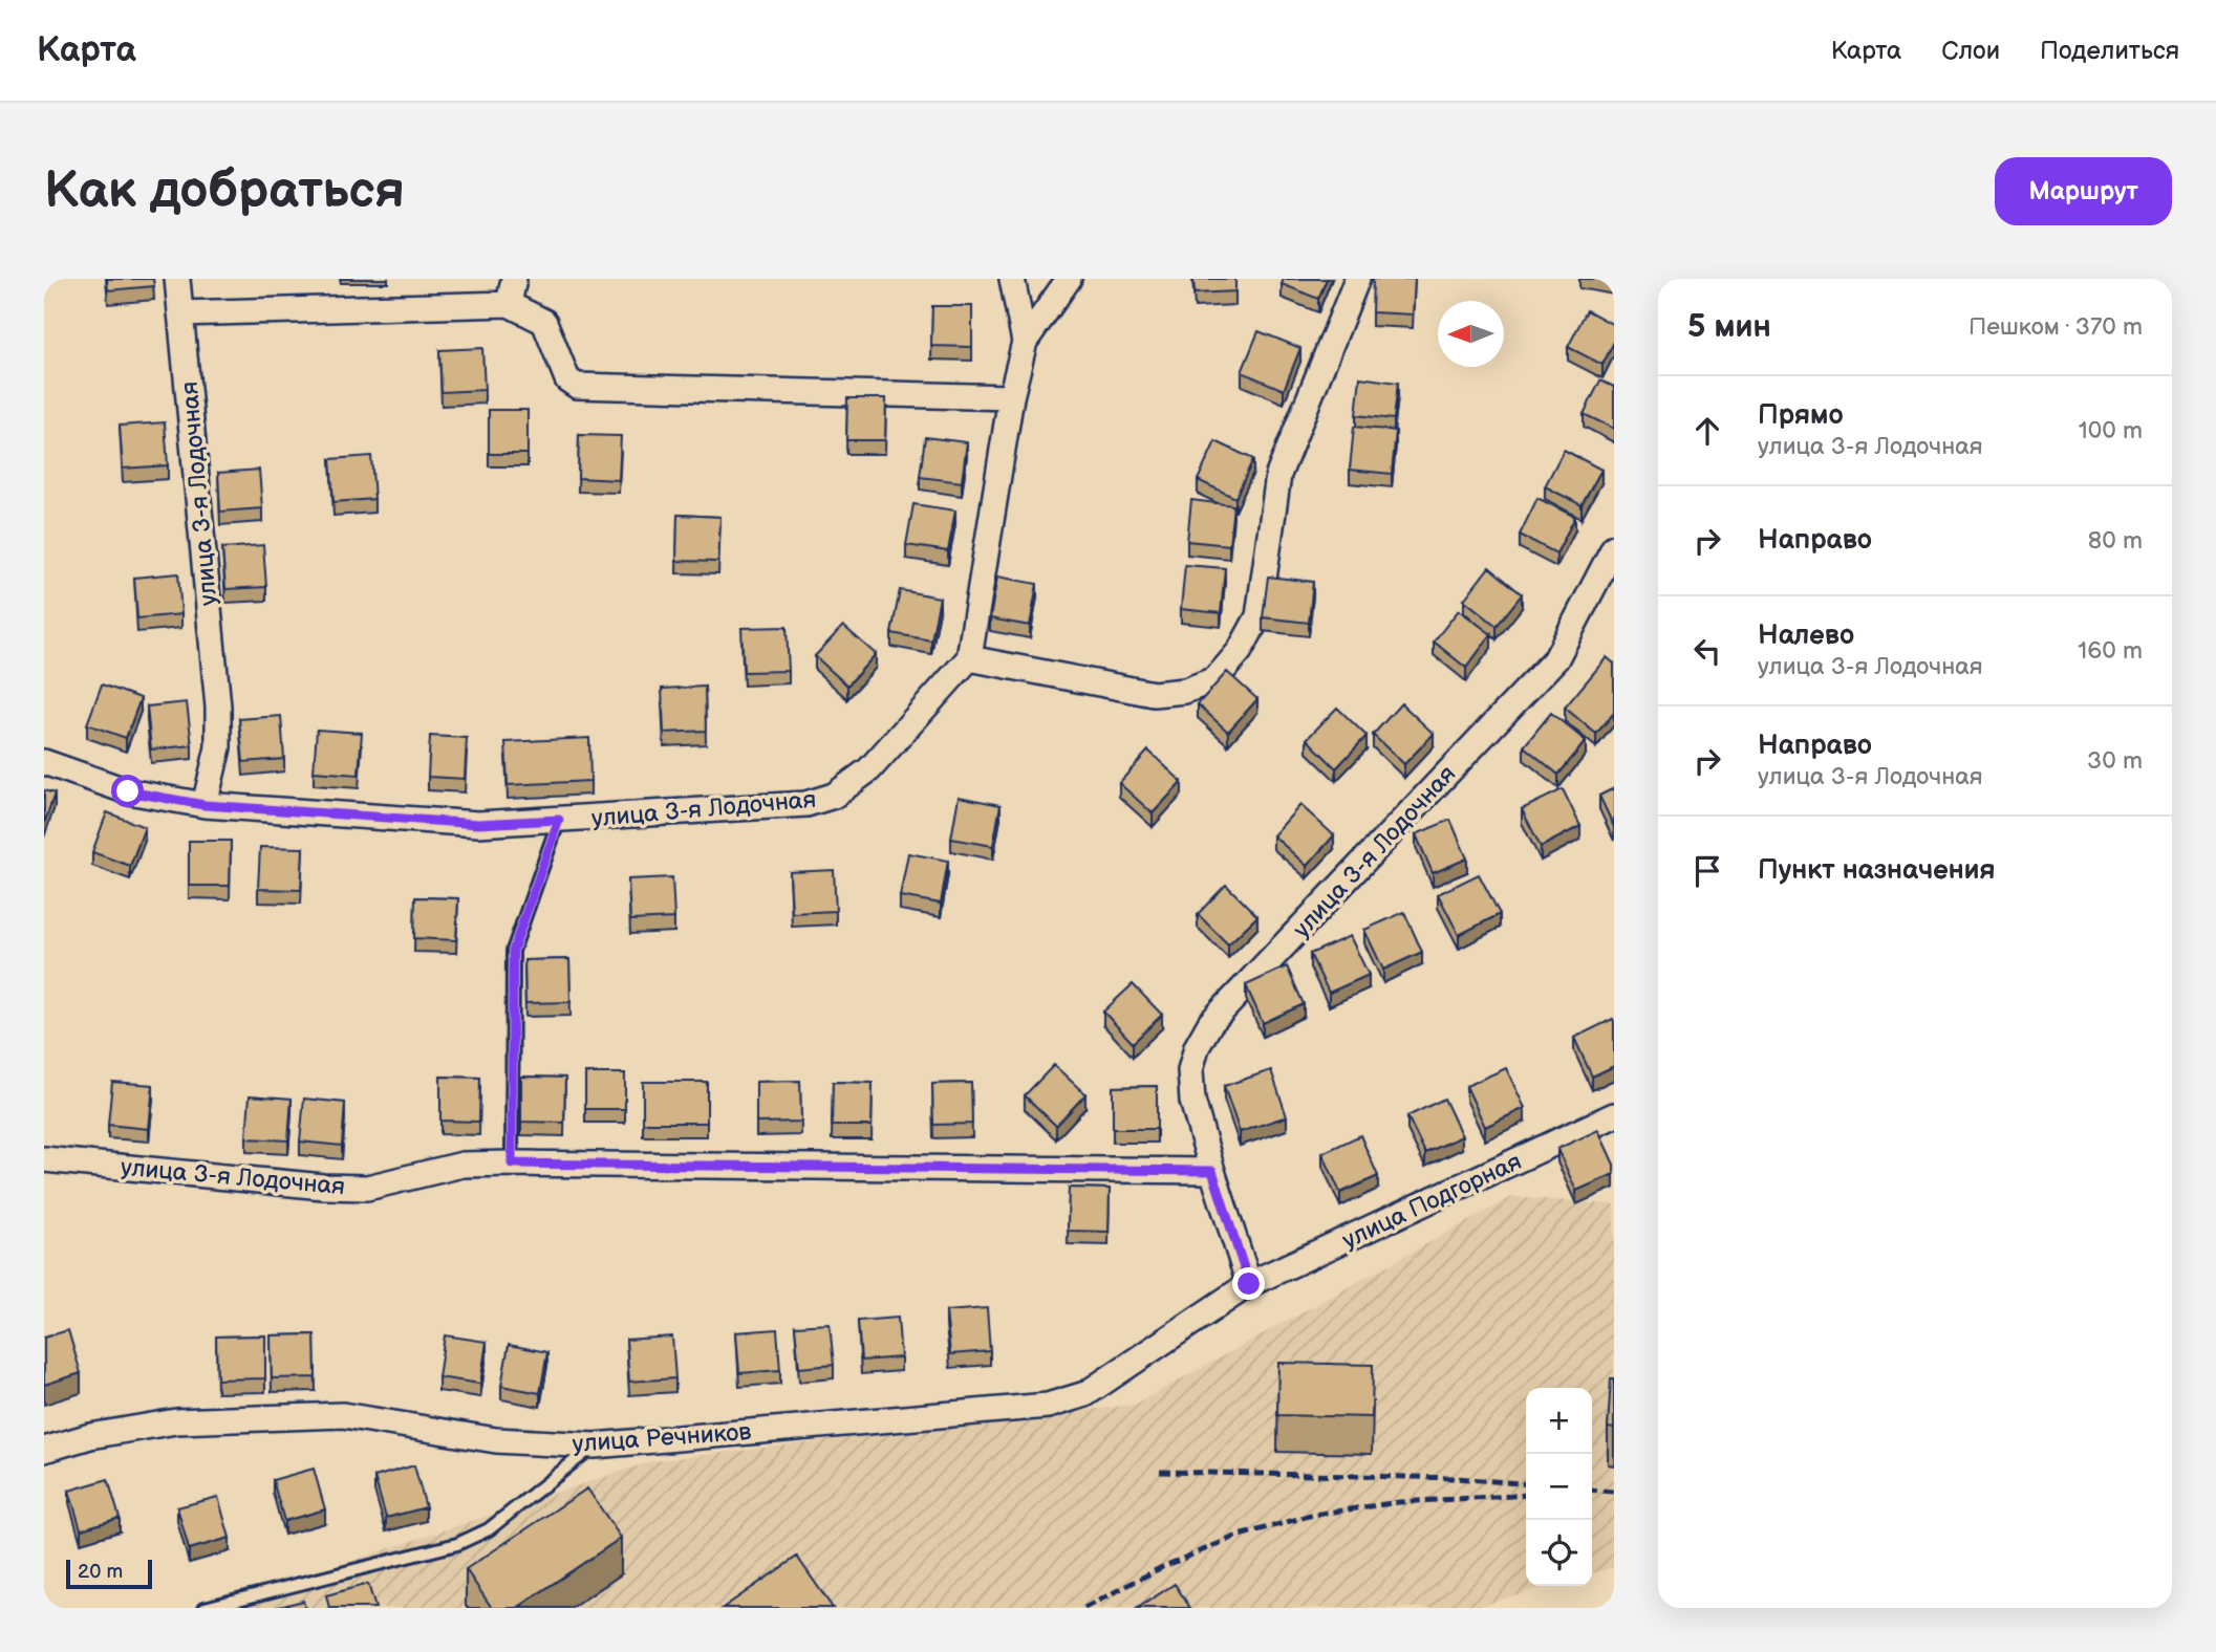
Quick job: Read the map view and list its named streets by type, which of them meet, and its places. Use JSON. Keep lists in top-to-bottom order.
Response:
{
  "streets": {
    "street": ["улица 3-я Лодочная", "улица Подгорная", "улица Речников"]
  },
  "crossings": [
    ["улица 3-я Лодочная", "улица Подгорная"],
    ["улица 3-я Лодочная", "улица Речников"],
    ["улица Подгорная", "улица Речников"]
  ],
  "scale_bar": "20 m",
  "north": "left",
  "page": {
    "header": "Карта",
    "nav": ["Карта", "Слои", "Поделиться"],
    "buttons": "Маршрут",
    "title": "Как добраться",
    "heading": ["5 мин", "Пешком · 370 m"],
    "list": [
      ["Прямо", "улица 3-я Лодочная", "100 m"],
      ["Направо", "80 m"],
      ["Налево", "улица 3-я Лодочная", "160 m"],
      ["Направо", "улица 3-я Лодочная", "30 m"],
      "Пункт назначения"
    ],
    "map_buttons": ["+", "−"],
    "scale": "20 m"
  }
}
